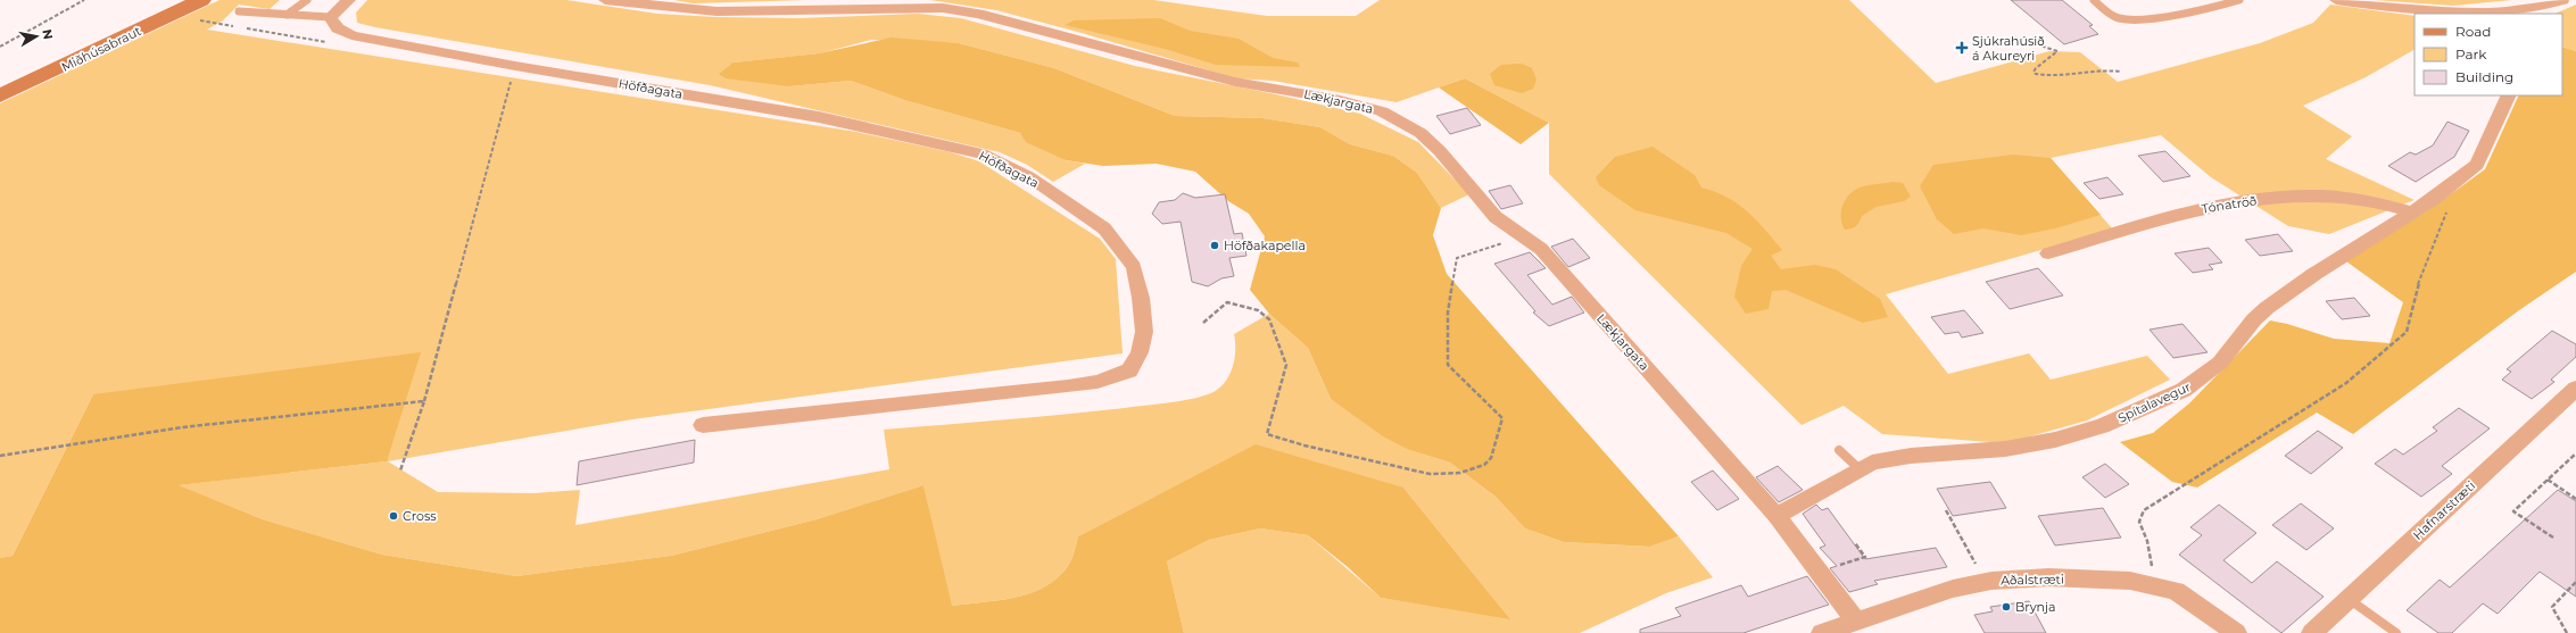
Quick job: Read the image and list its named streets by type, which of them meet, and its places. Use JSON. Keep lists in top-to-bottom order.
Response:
{
  "streets": {
    "street": [
      "Miðhúsabraut",
      "Höfðagata",
      "Lækjargata",
      "Tónatröð",
      "Spítalavegur",
      "Hafnarstræti",
      "Aðalstræti"
    ]
  },
  "crossings": [
    ["Lækjargata", "Spítalavegur"],
    ["Lækjargata", "Aðalstræti"],
    ["Tónatröð", "Spítalavegur"]
  ],
  "places": {
    "health": ["Sjúkrahúsið á Akureyri"],
    "other": ["Höfðakapella", "Cross", "Brynja"]
  },
  "legend": ["Road", "Park", "Building"],
  "north": "right"
}
